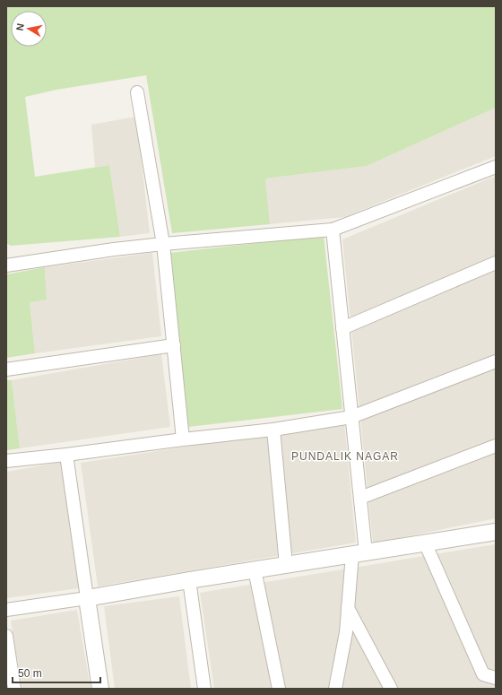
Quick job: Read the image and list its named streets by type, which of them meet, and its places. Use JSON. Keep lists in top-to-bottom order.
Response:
{
  "districts": ["PUNDALIK NAGAR"],
  "scale_bar": "50 m",
  "north": "left"
}
